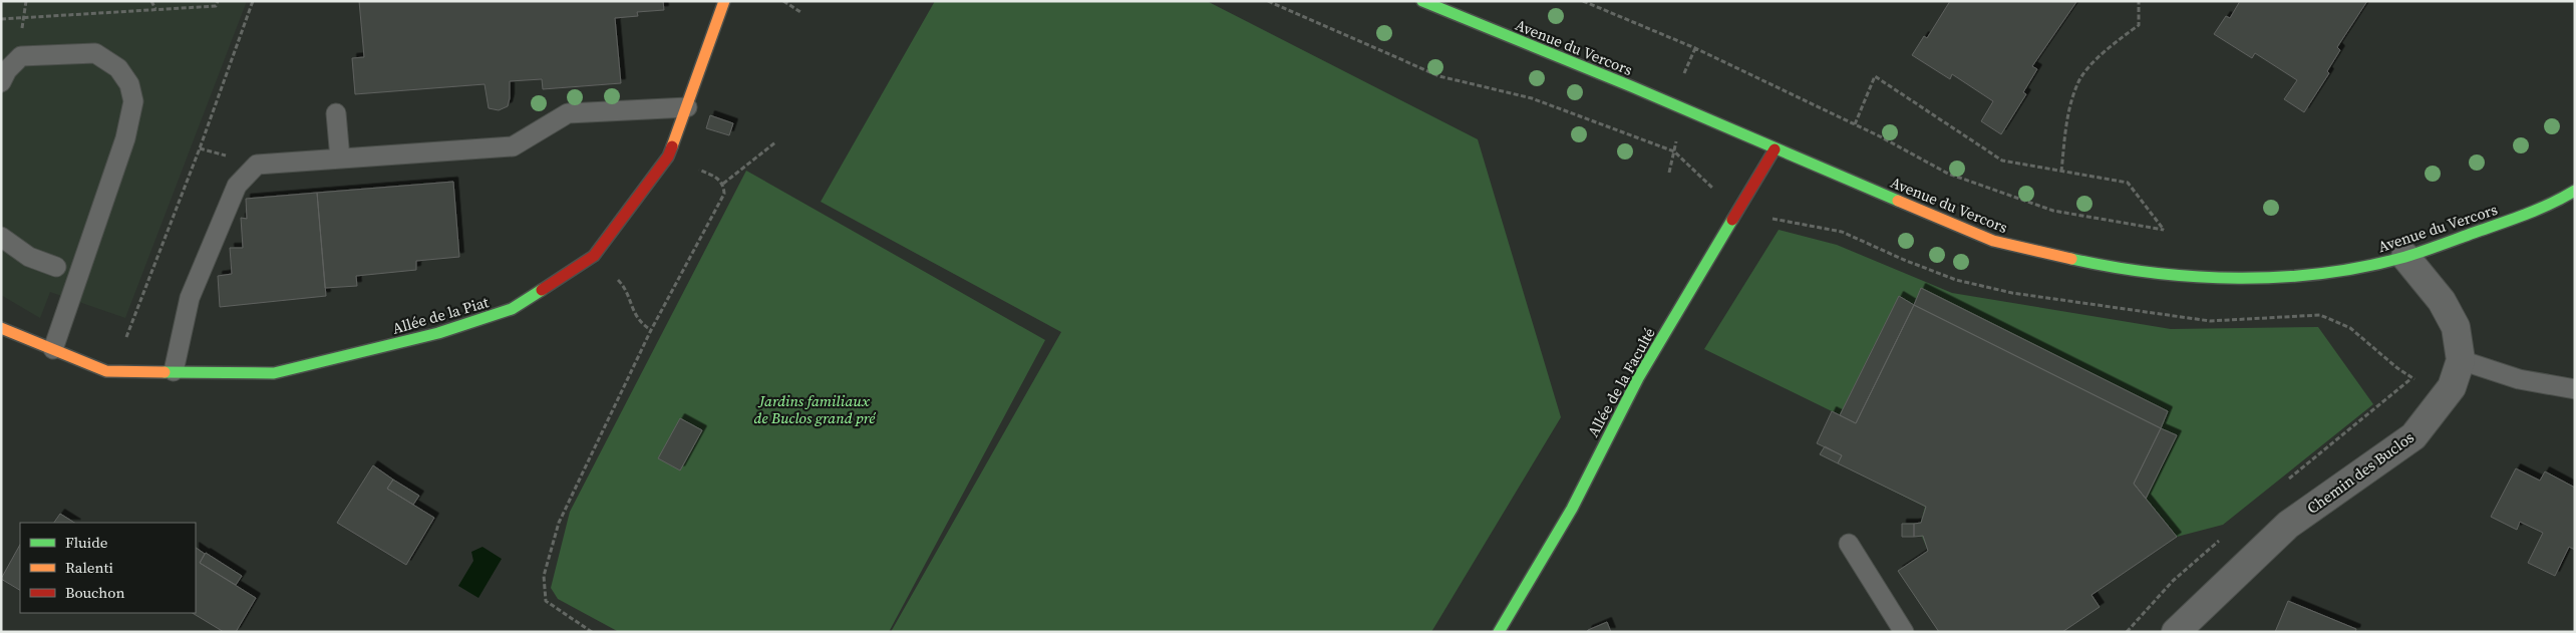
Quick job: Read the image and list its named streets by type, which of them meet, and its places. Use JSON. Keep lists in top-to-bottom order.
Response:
{
  "streets": {
    "street": [
      "Avenue du Vercors",
      "Allée de la Piat",
      "Allée de la Faculté",
      "Chemin des Buclos"
    ]
  },
  "crossings": [
    ["Avenue du Vercors", "Allée de la Faculté"],
    ["Avenue du Vercors", "Chemin des Buclos"]
  ],
  "parks": ["Jardins familiaux de Buclos grand pré"],
  "legend": ["Fluide", "Ralenti", "Bouchon"]
}
